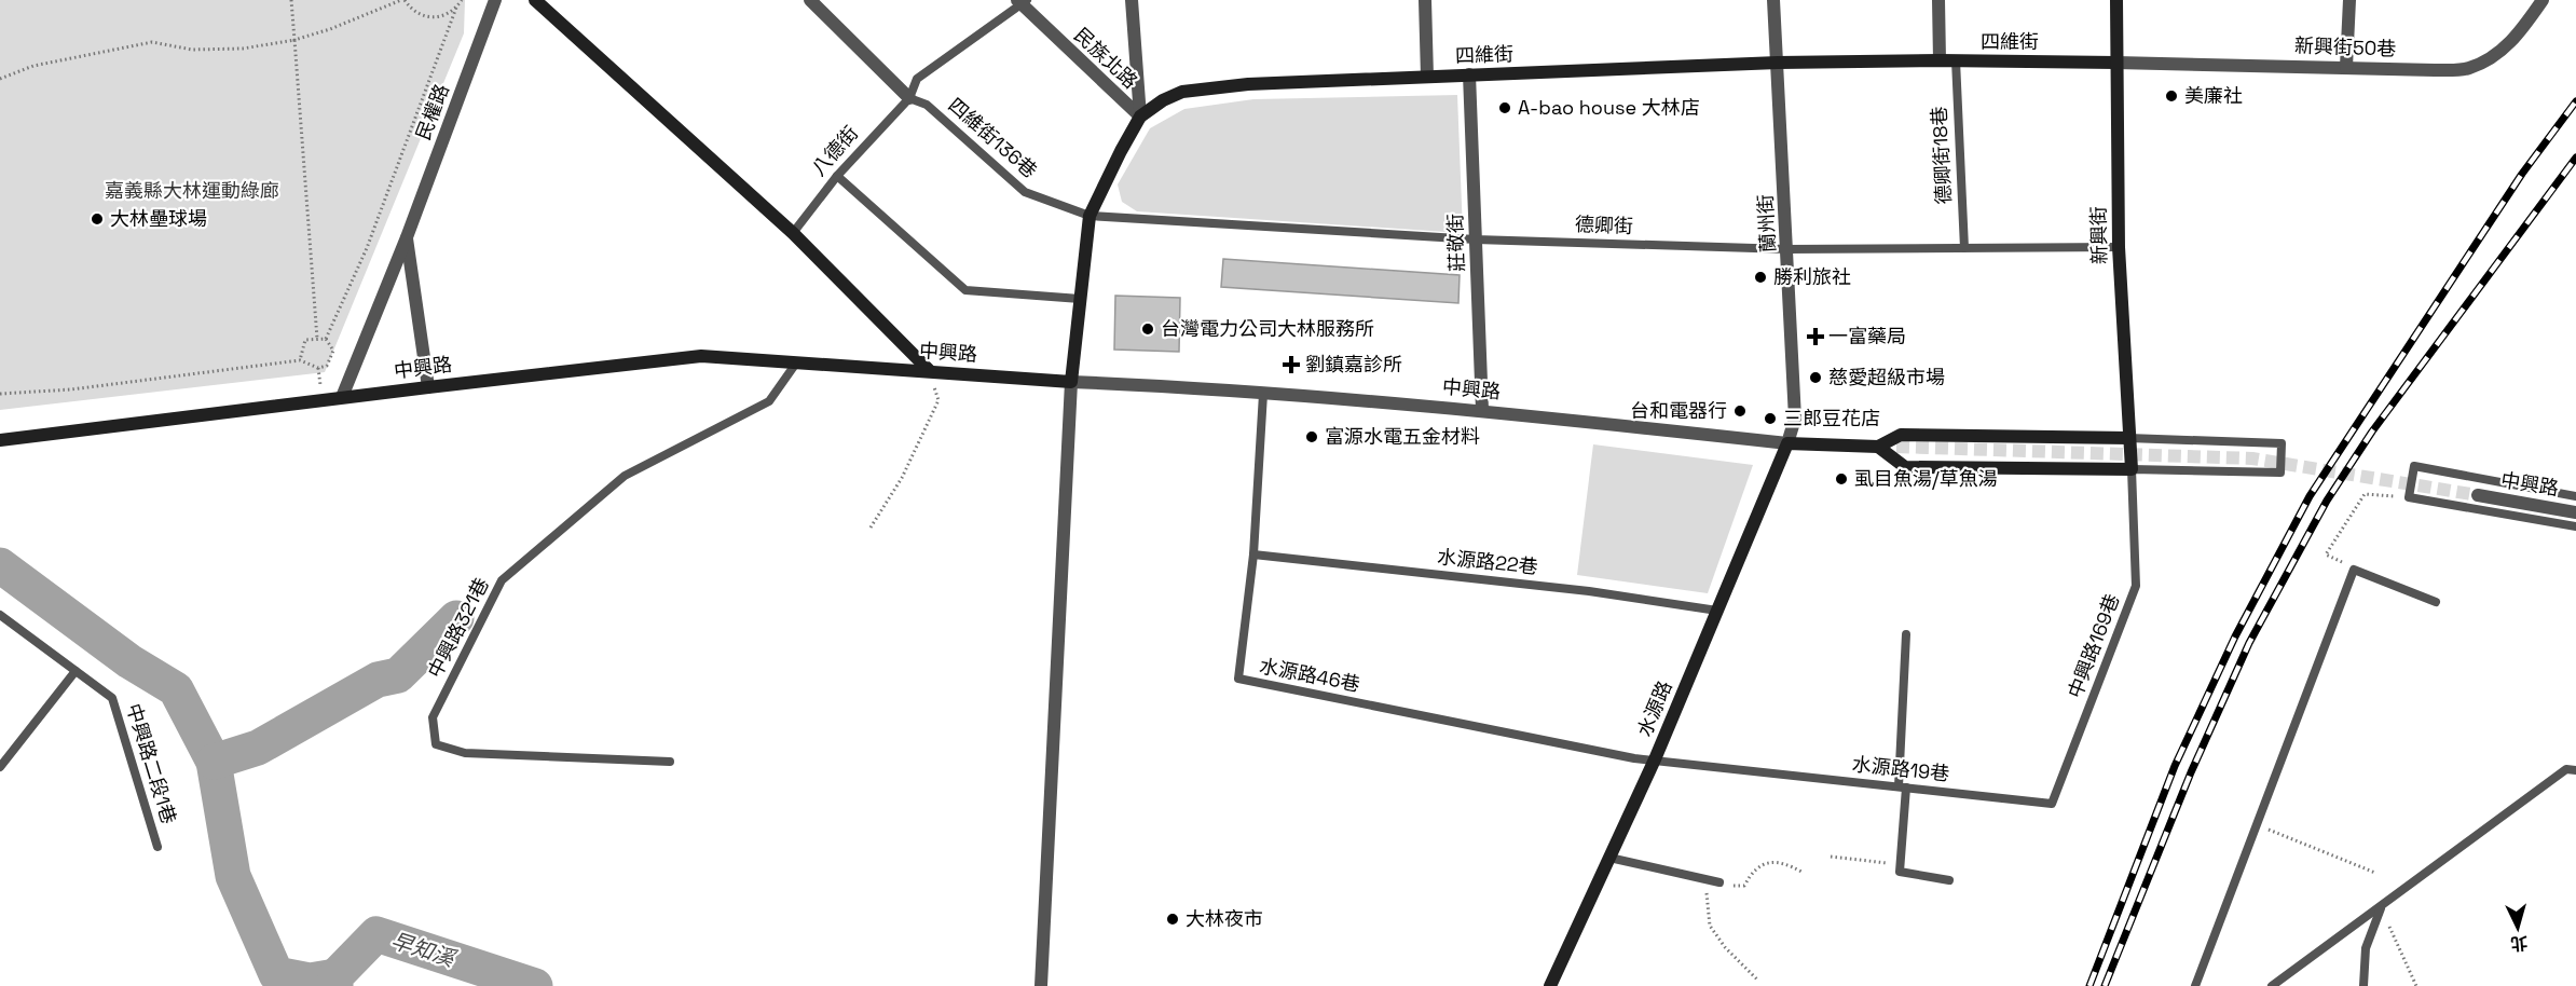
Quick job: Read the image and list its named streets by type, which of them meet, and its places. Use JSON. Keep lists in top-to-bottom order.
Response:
{
  "streets": {
    "main road": [
      "四維街",
      "新興街",
      "中興路",
      "水源路"
    ],
    "street": [
      "新興街50巷",
      "民族北路",
      "民權路",
      "蘭州街",
      "莊敬街"
    ],
    "lane": [
      "四維街136巷",
      "八德街",
      "德卿街18巷",
      "德卿街",
      "水源路22巷",
      "中興路321巷",
      "中興路169巷",
      "水源路46巷",
      "中興路二段1巷",
      "水源路19巷"
    ]
  },
  "crossings": [
    ["四維街", "新興街50巷"],
    ["四維街", "民族北路"],
    ["四維街", "四維街136巷"],
    ["四維街", "德卿街18巷"],
    ["四維街", "蘭州街"],
    ["四維街", "德卿街"],
    ["四維街", "新興街"],
    ["四維街", "莊敬街"],
    ["四維街", "中興路"],
    ["新興街50巷", "新興街"],
    ["民族北路", "八德街"],
    ["民權路", "中興路"],
    ["四維街136巷", "八德街"],
    ["四維街136巷", "德卿街"],
    ["德卿街18巷", "德卿街"],
    ["蘭州街", "德卿街"],
    ["蘭州街", "中興路"],
    ["蘭州街", "水源路"],
    ["德卿街", "新興街"],
    ["德卿街", "莊敬街"],
    ["新興街", "中興路169巷"],
    ["莊敬街", "中興路"],
    ["中興路", "中興路321巷"],
    ["中興路", "水源路46巷"],
    ["中興路", "水源路"],
    ["水源路22巷", "水源路46巷"],
    ["水源路22巷", "水源路"],
    ["中興路169巷", "水源路19巷"],
    ["水源路46巷", "水源路"],
    ["水源路46巷", "水源路19巷"],
    ["水源路", "水源路19巷"]
  ],
  "water": ["早知溪"],
  "parks": ["嘉義縣大林運動綠廊"],
  "places": {
    "other": [
      "美廉社",
      "A-bao house 大林店",
      "大林壘球場",
      "勝利旅社",
      "台灣電力公司大林服務所",
      "慈愛超級市場",
      "台和電器行",
      "三郎豆花店",
      "富源水電五金材料",
      "虱目魚湯/草魚湯",
      "大林夜市"
    ],
    "health": ["一富藥局", "劉鎮嘉診所"]
  },
  "north": "bottom"
}
